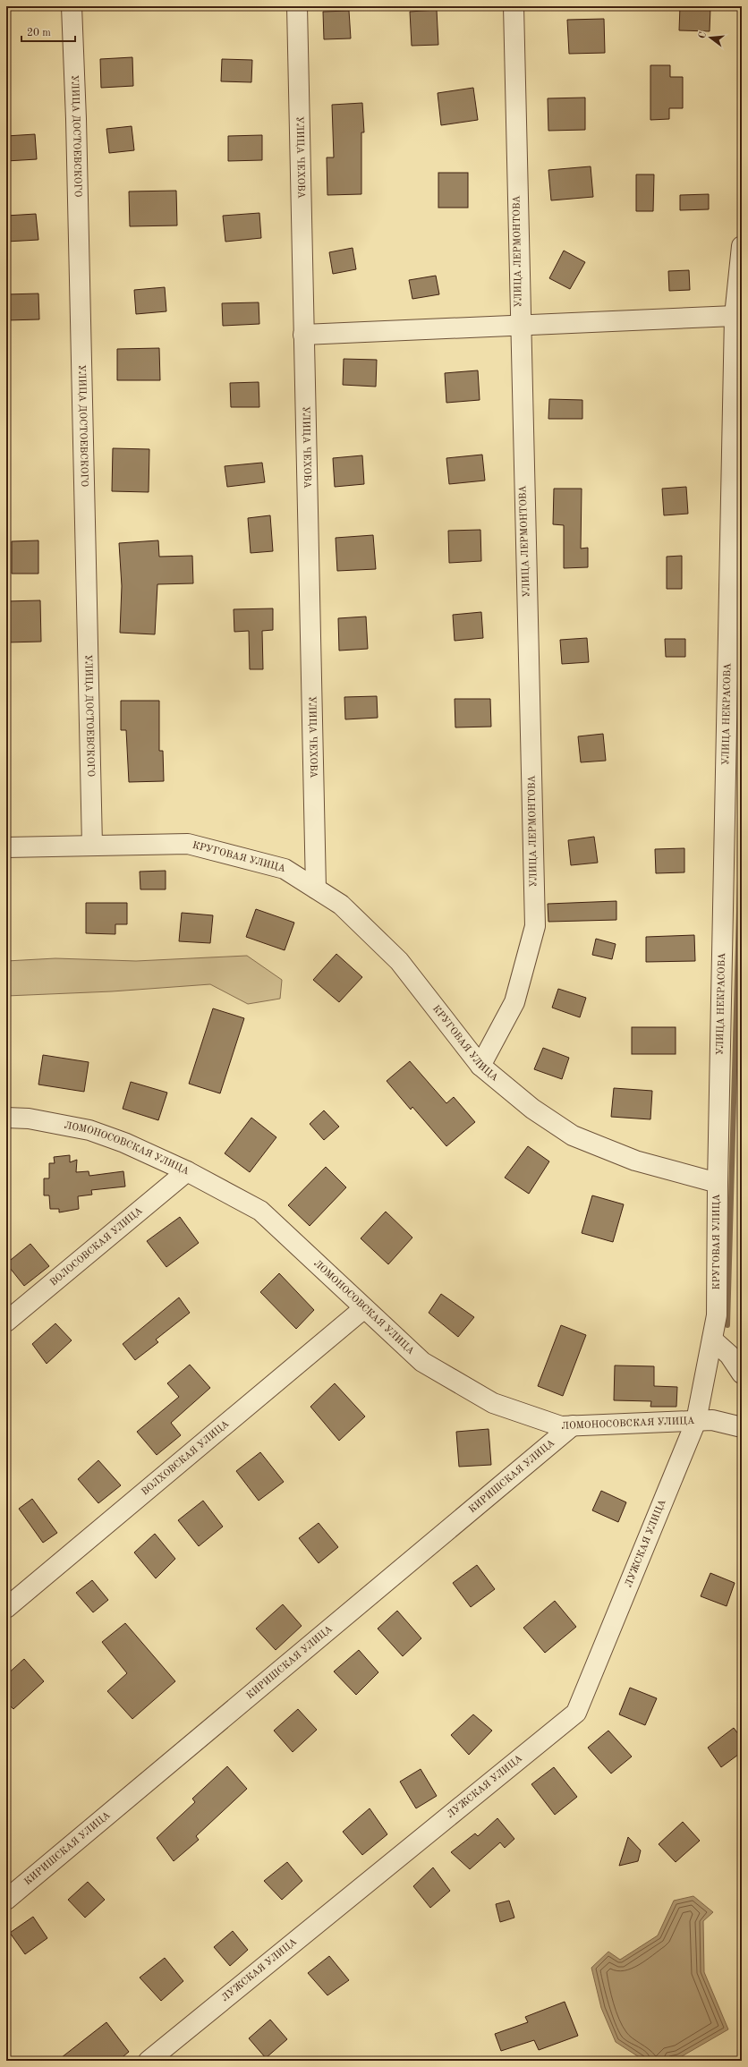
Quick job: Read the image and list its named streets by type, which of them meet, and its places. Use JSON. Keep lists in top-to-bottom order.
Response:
{
  "streets": {
    "street": [
      "УЛИЦА ДОСТОЕВСКОГО",
      "УЛИЦА ЧЕХОВА",
      "УЛИЦА ЛЕРМОНТОВА",
      "УЛИЦА НЕКРАСОВА",
      "КРУГОВАЯ УЛИЦА",
      "ЛОМОНОСОВСКАЯ УЛИЦА",
      "ВОЛОСОВСКАЯ УЛИЦА",
      "ВОЛХОВСКАЯ УЛИЦА",
      "КИРИШСКАЯ УЛИЦА",
      "ЛУЖСКАЯ УЛИЦА"
    ]
  },
  "crossings": [
    ["УЛИЦА ДОСТОЕВСКОГО", "КРУГОВАЯ УЛИЦА"],
    ["УЛИЦА ЧЕХОВА", "КРУГОВАЯ УЛИЦА"],
    ["УЛИЦА ЛЕРМОНТОВА", "КРУГОВАЯ УЛИЦА"],
    ["УЛИЦА НЕКРАСОВА", "КРУГОВАЯ УЛИЦА"],
    ["КРУГОВАЯ УЛИЦА", "ЛОМОНОСОВСКАЯ УЛИЦА"],
    ["КРУГОВАЯ УЛИЦА", "ЛУЖСКАЯ УЛИЦА"],
    ["ЛОМОНОСОВСКАЯ УЛИЦА", "ВОЛОСОВСКАЯ УЛИЦА"],
    ["ЛОМОНОСОВСКАЯ УЛИЦА", "ВОЛХОВСКАЯ УЛИЦА"],
    ["ЛОМОНОСОВСКАЯ УЛИЦА", "КИРИШСКАЯ УЛИЦА"],
    ["ЛОМОНОСОВСКАЯ УЛИЦА", "ЛУЖСКАЯ УЛИЦА"]
  ],
  "scale_bar": "20 m",
  "north": "left"
}
